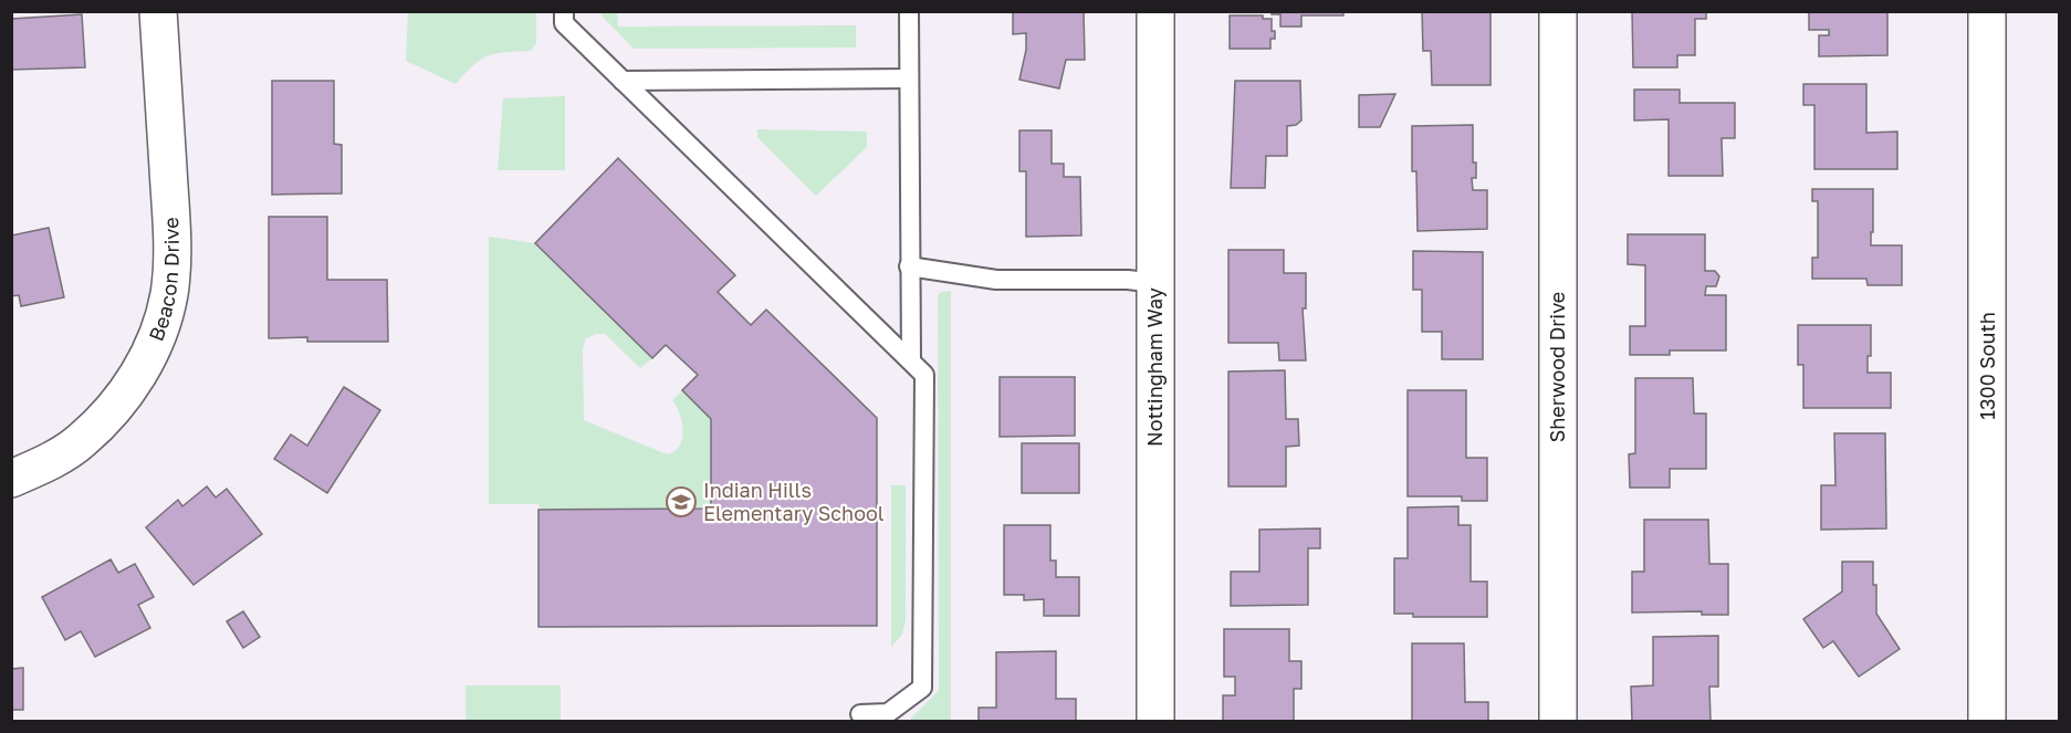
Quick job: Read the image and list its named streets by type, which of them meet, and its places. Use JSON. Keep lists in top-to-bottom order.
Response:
{
  "streets": {
    "street": [
      "Beacon Drive",
      "1300 South",
      "Nottingham Way",
      "Sherwood Drive"
    ]
  },
  "places": {
    "school or university": ["Indian Hills Elementary School"]
  }
}
